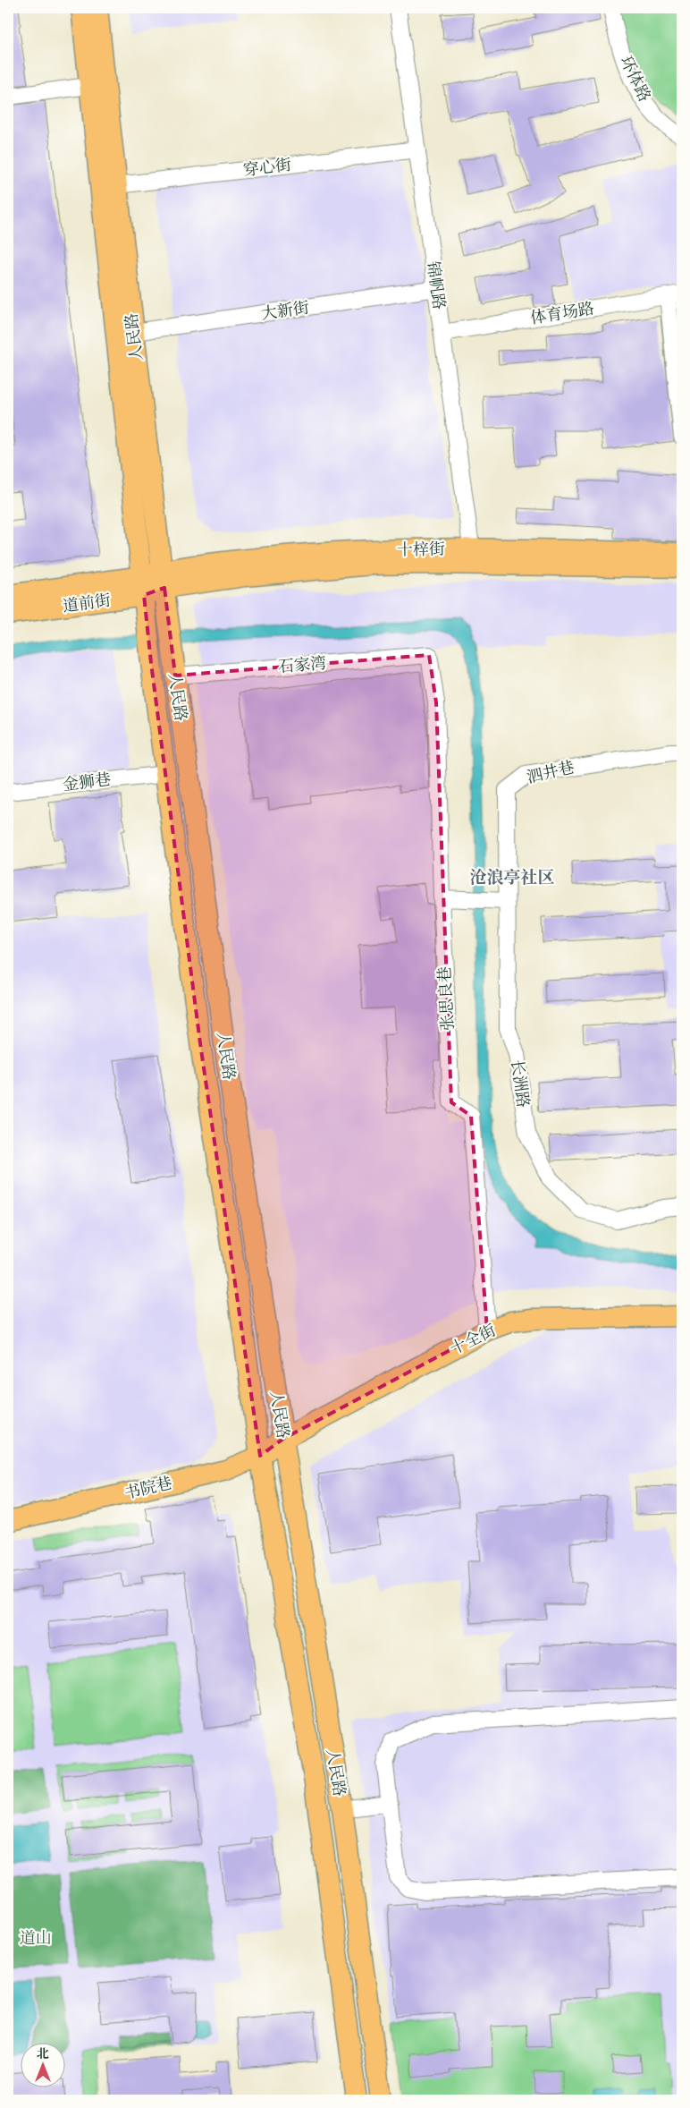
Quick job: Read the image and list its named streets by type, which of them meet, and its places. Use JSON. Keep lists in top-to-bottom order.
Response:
{
  "streets": {
    "main road": [
      "人民路",
      "十梓街",
      "道前街",
      "十全街",
      "书院巷"
    ],
    "street": [
      "环体路",
      "穿心街",
      "锦帆路",
      "大新街",
      "体育场路",
      "石家湾",
      "泗井巷",
      "金狮巷",
      "张思良巷",
      "长洲路"
    ]
  },
  "crossings": [
    ["穿心街", "锦帆路"],
    ["穿心街", "人民路"],
    ["锦帆路", "大新街"],
    ["锦帆路", "体育场路"],
    ["锦帆路", "十梓街"],
    ["大新街", "人民路"],
    ["人民路", "十梓街"],
    ["人民路", "道前街"],
    ["人民路", "石家湾"],
    ["人民路", "金狮巷"],
    ["人民路", "十全街"],
    ["人民路", "书院巷"],
    ["十梓街", "道前街"],
    ["石家湾", "张思良巷"],
    ["泗井巷", "长洲路"],
    ["张思良巷", "十全街"],
    ["十全街", "书院巷"]
  ],
  "districts": ["沧浪亭社区"],
  "parks": ["道山"],
  "north": "top"
}
